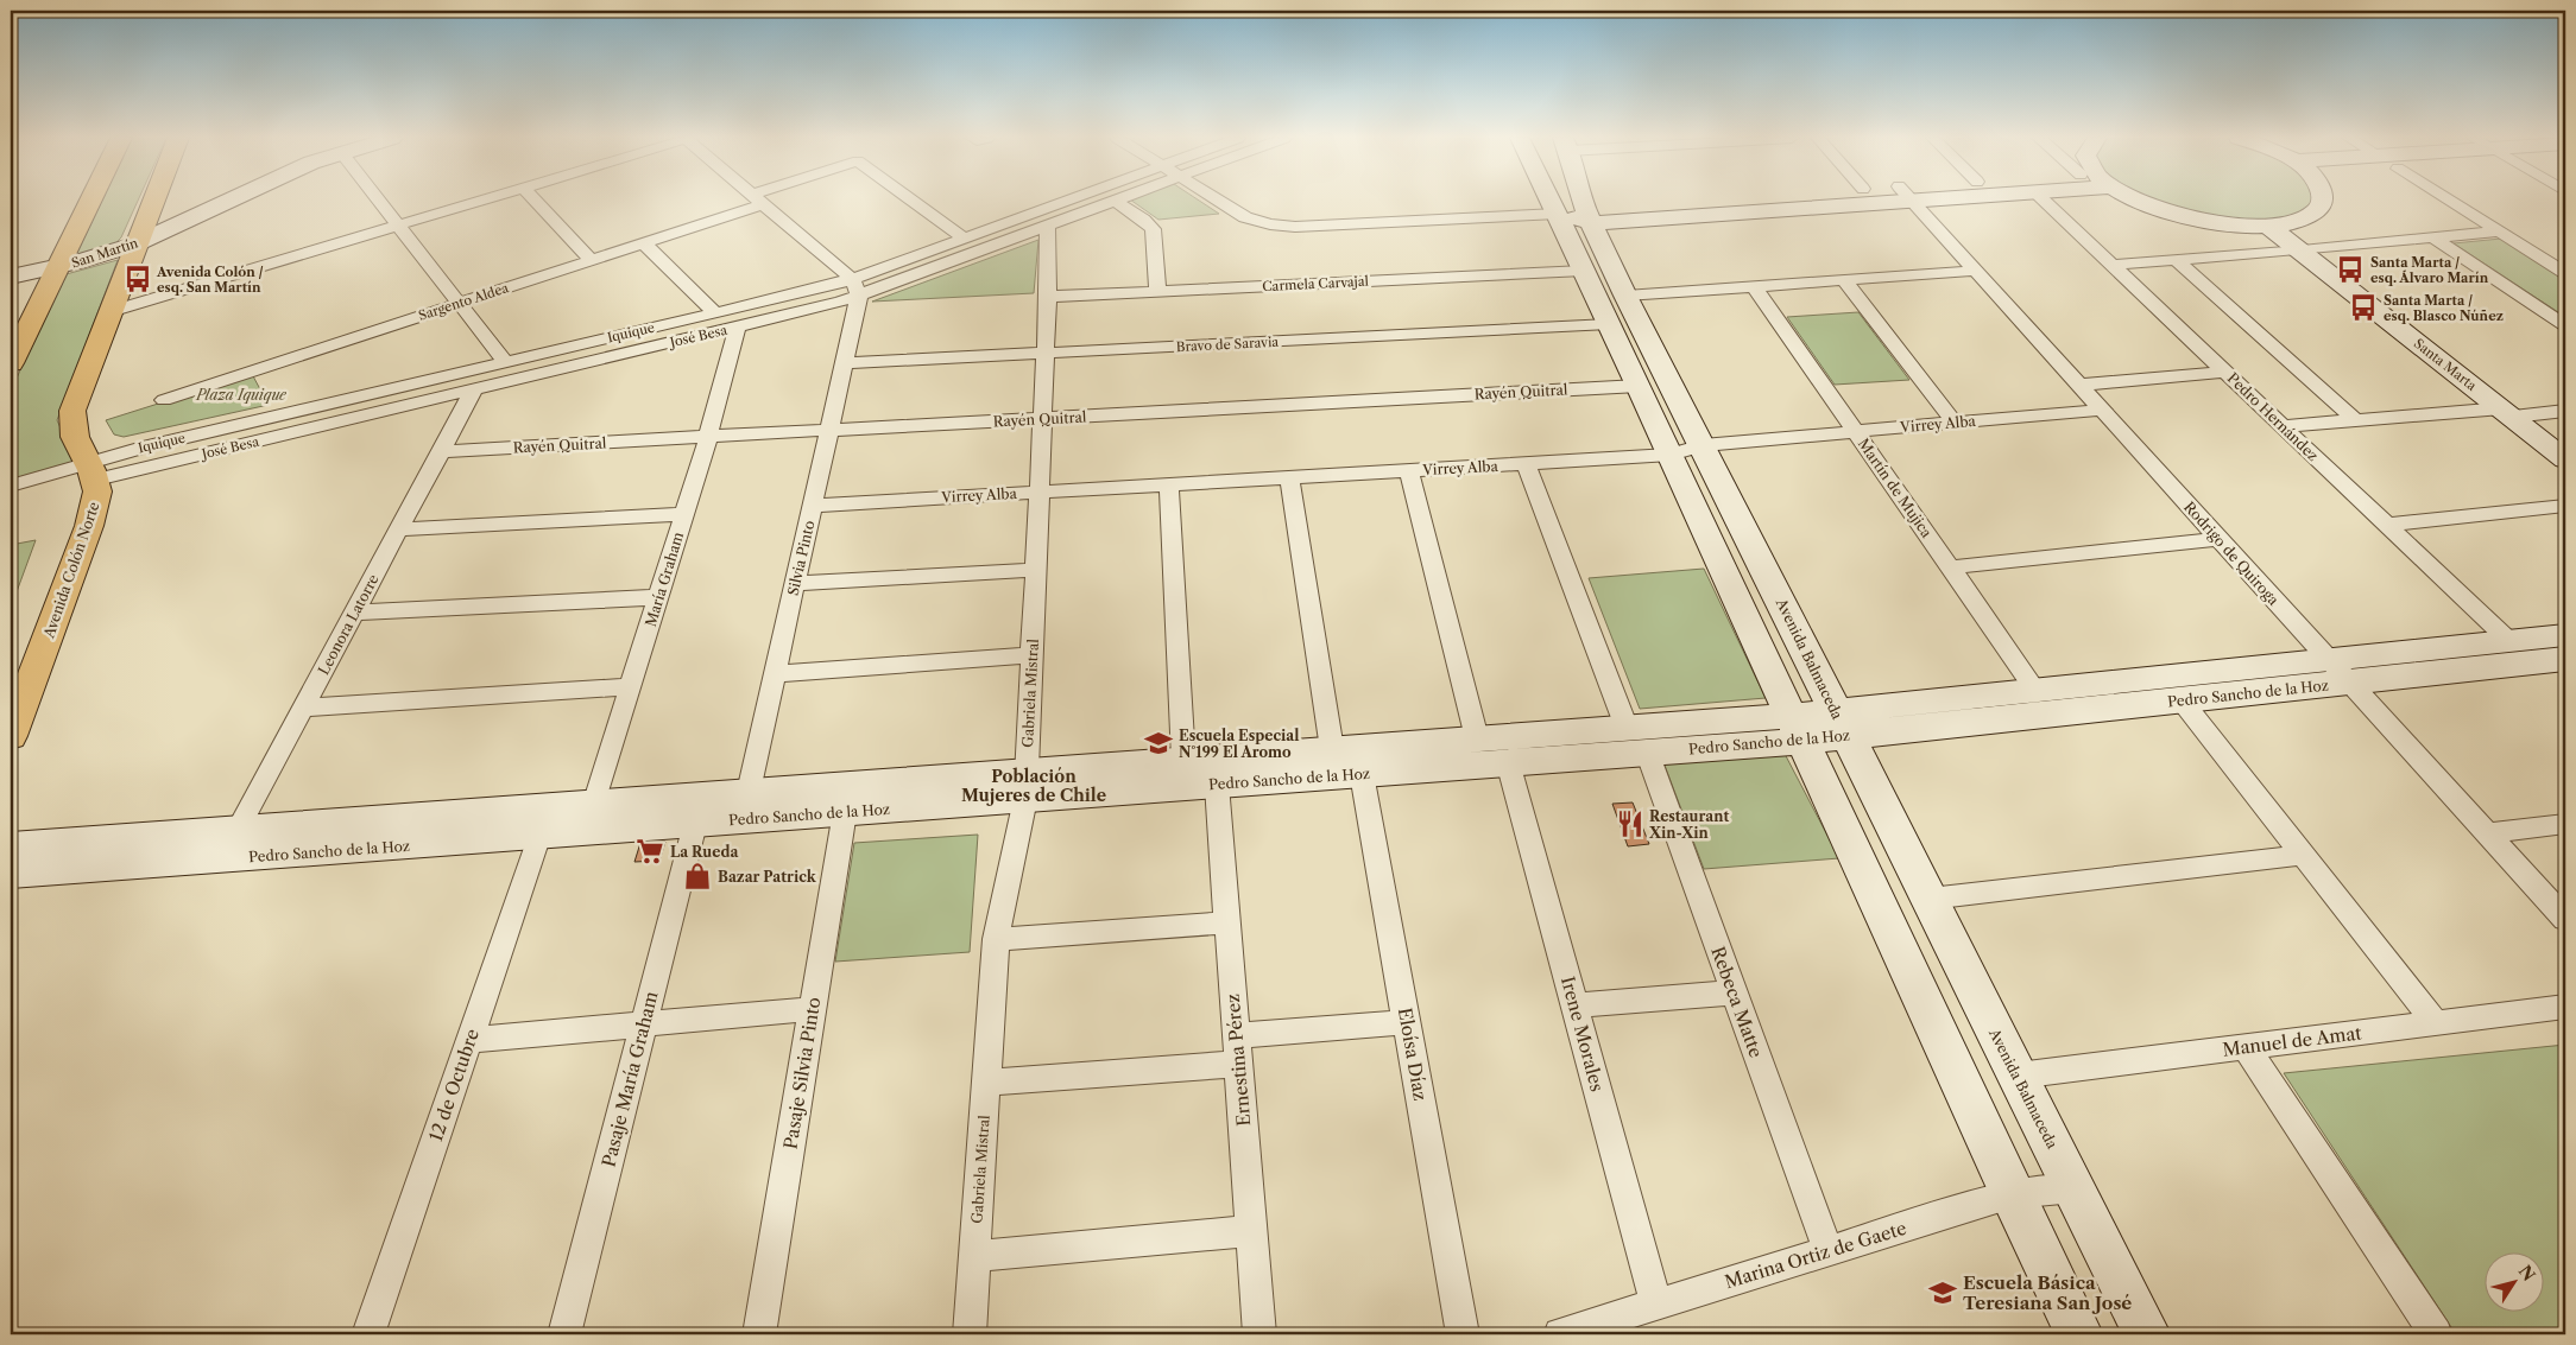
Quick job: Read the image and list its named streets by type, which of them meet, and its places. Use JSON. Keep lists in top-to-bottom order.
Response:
{
  "streets": {
    "main road": ["Avenida Colón Norte"],
    "street": [
      "San Martín",
      "Carmela Carvajal",
      "Sargento Aldea",
      "Iquique",
      "José Besa",
      "Bravo de Saravia",
      "Santa Marta",
      "Rayén Quitral",
      "Pedro Hernández",
      "Virrey Alba",
      "Martín de Mujica",
      "Rodrigo de Quiroga",
      "Silvia Pinto",
      "María Graham",
      "Leonora Latorre",
      "Avenida Balmaceda",
      "Gabriela Mistral",
      "Pedro Sancho de la Hoz",
      "Rebeca Matte",
      "Irene Morales",
      "Manuel de Amat",
      "Eloísa Díaz",
      "Ernestina Pérez",
      "Pasaje Silvia Pinto",
      "Pasaje María Graham",
      "12 de Octubre",
      "Marina Ortiz de Gaete"
    ]
  },
  "crossings": [
    ["San Martín", "Avenida Colón Norte"],
    ["Carmela Carvajal", "Gabriela Mistral"],
    ["Sargento Aldea", "Iquique"],
    ["Iquique", "José Besa"],
    ["Iquique", "Silvia Pinto"],
    ["Iquique", "Avenida Colón Norte"],
    ["José Besa", "Silvia Pinto"],
    ["José Besa", "Avenida Colón Norte"],
    ["José Besa", "María Graham"],
    ["José Besa", "Leonora Latorre"],
    ["José Besa", "Gabriela Mistral"],
    ["Bravo de Saravia", "Silvia Pinto"],
    ["Bravo de Saravia", "Gabriela Mistral"],
    ["Rayén Quitral", "Silvia Pinto"],
    ["Rayén Quitral", "María Graham"],
    ["Rayén Quitral", "Leonora Latorre"],
    ["Rayén Quitral", "Gabriela Mistral"],
    ["Pedro Hernández", "Pedro Sancho de la Hoz"],
    ["Virrey Alba", "Martín de Mujica"],
    ["Virrey Alba", "Rodrigo de Quiroga"],
    ["Virrey Alba", "Silvia Pinto"],
    ["Virrey Alba", "Avenida Balmaceda"],
    ["Virrey Alba", "Gabriela Mistral"],
    ["Virrey Alba", "Rebeca Matte"],
    ["Martín de Mujica", "Pedro Sancho de la Hoz"],
    ["Rodrigo de Quiroga", "Pedro Sancho de la Hoz"],
    ["Silvia Pinto", "Pedro Sancho de la Hoz"],
    ["María Graham", "Pedro Sancho de la Hoz"],
    ["Leonora Latorre", "Pedro Sancho de la Hoz"],
    ["Avenida Balmaceda", "Pedro Sancho de la Hoz"],
    ["Avenida Balmaceda", "Manuel de Amat"],
    ["Avenida Balmaceda", "Marina Ortiz de Gaete"],
    ["Gabriela Mistral", "Pedro Sancho de la Hoz"],
    ["Pedro Sancho de la Hoz", "Rebeca Matte"],
    ["Pedro Sancho de la Hoz", "Irene Morales"],
    ["Pedro Sancho de la Hoz", "Eloísa Díaz"],
    ["Pedro Sancho de la Hoz", "Ernestina Pérez"],
    ["Pedro Sancho de la Hoz", "Pasaje Silvia Pinto"],
    ["Pedro Sancho de la Hoz", "Pasaje María Graham"],
    ["Pedro Sancho de la Hoz", "12 de Octubre"],
    ["Rebeca Matte", "Marina Ortiz de Gaete"],
    ["Irene Morales", "Marina Ortiz de Gaete"]
  ],
  "districts": ["Población Mujeres de Chile"],
  "parks": ["Plaza Iquique"],
  "places": {
    "bus stop": ["Santa Marta / esq. Álvaro Marín", "Avenida Colón / esq. San Martín", "Santa Marta / esq. Blasco Núñez"],
    "school or university": ["Escuela Especial N°199 El Aromo", "Escuela Básica Teresiana San José"],
    "restaurant": ["Restaurant Xin-Xin"],
    "supermarket": ["La Rueda"],
    "shop": ["Bazar Patrick"]
  },
  "north": "top right"
}
